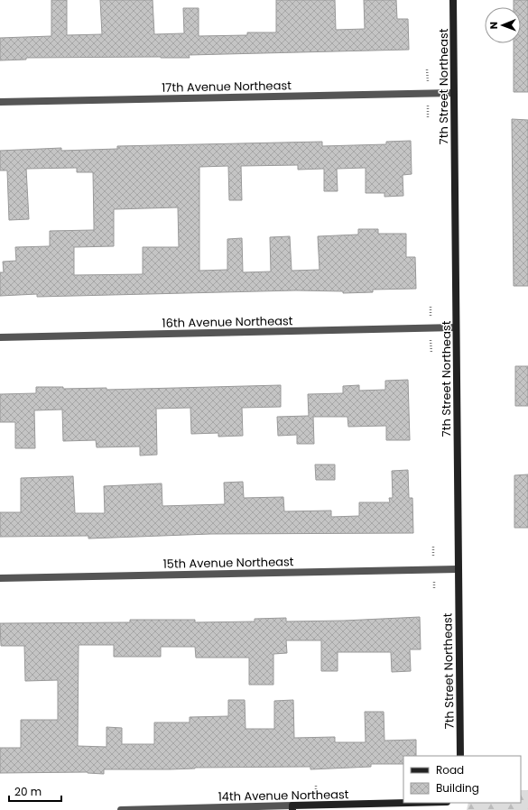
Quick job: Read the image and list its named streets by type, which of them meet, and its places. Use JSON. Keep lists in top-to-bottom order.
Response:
{
  "streets": {
    "street": [
      "17th Avenue Northeast",
      "7th Street Northeast",
      "16th Avenue Northeast",
      "15th Avenue Northeast",
      "14th Avenue Northeast"
    ]
  },
  "crossings": [
    ["17th Avenue Northeast", "7th Street Northeast"],
    ["7th Street Northeast", "16th Avenue Northeast"],
    ["7th Street Northeast", "15th Avenue Northeast"]
  ],
  "legend": ["Road", "Building"],
  "scale_bar": "20 m",
  "north": "left"
}
